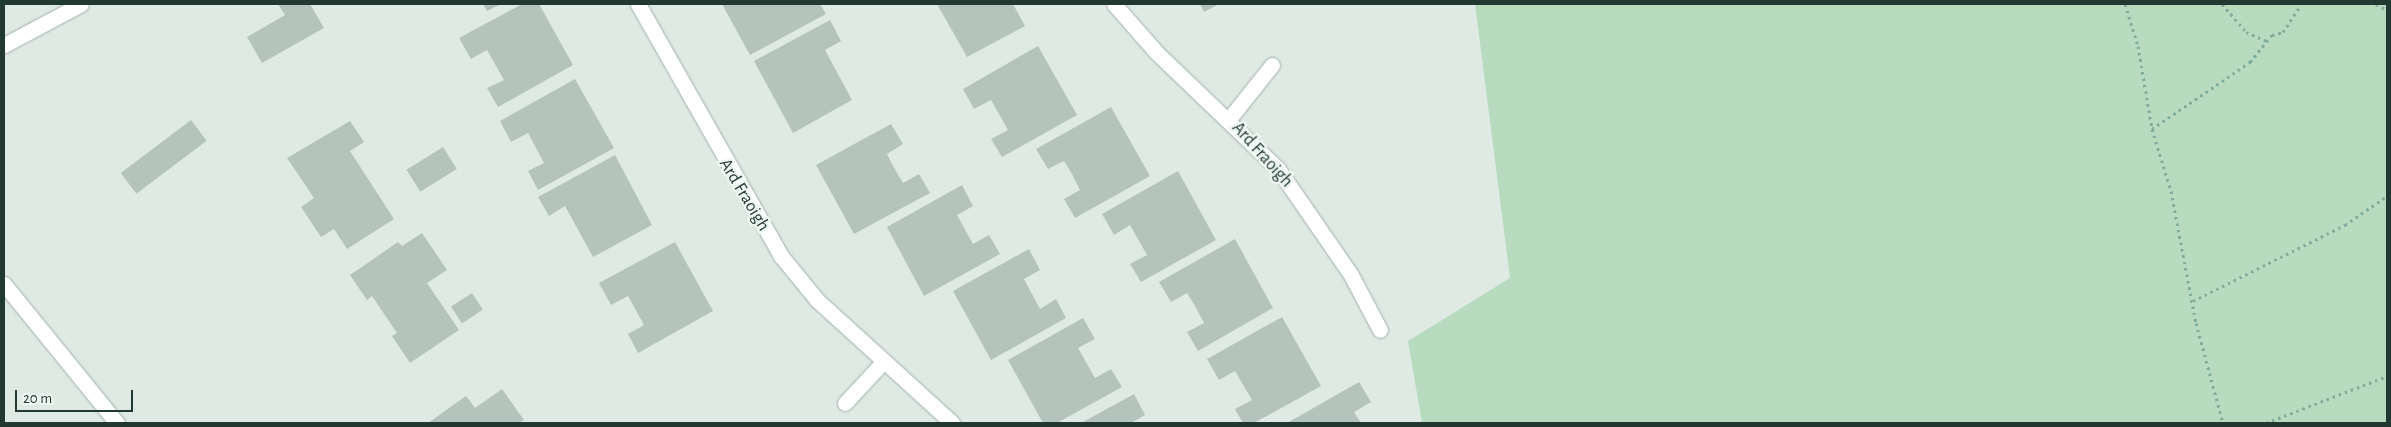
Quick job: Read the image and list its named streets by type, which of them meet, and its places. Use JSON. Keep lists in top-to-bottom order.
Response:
{
  "streets": {
    "street": ["Ard Fraoigh"]
  },
  "scale_bar": "20 m"
}
